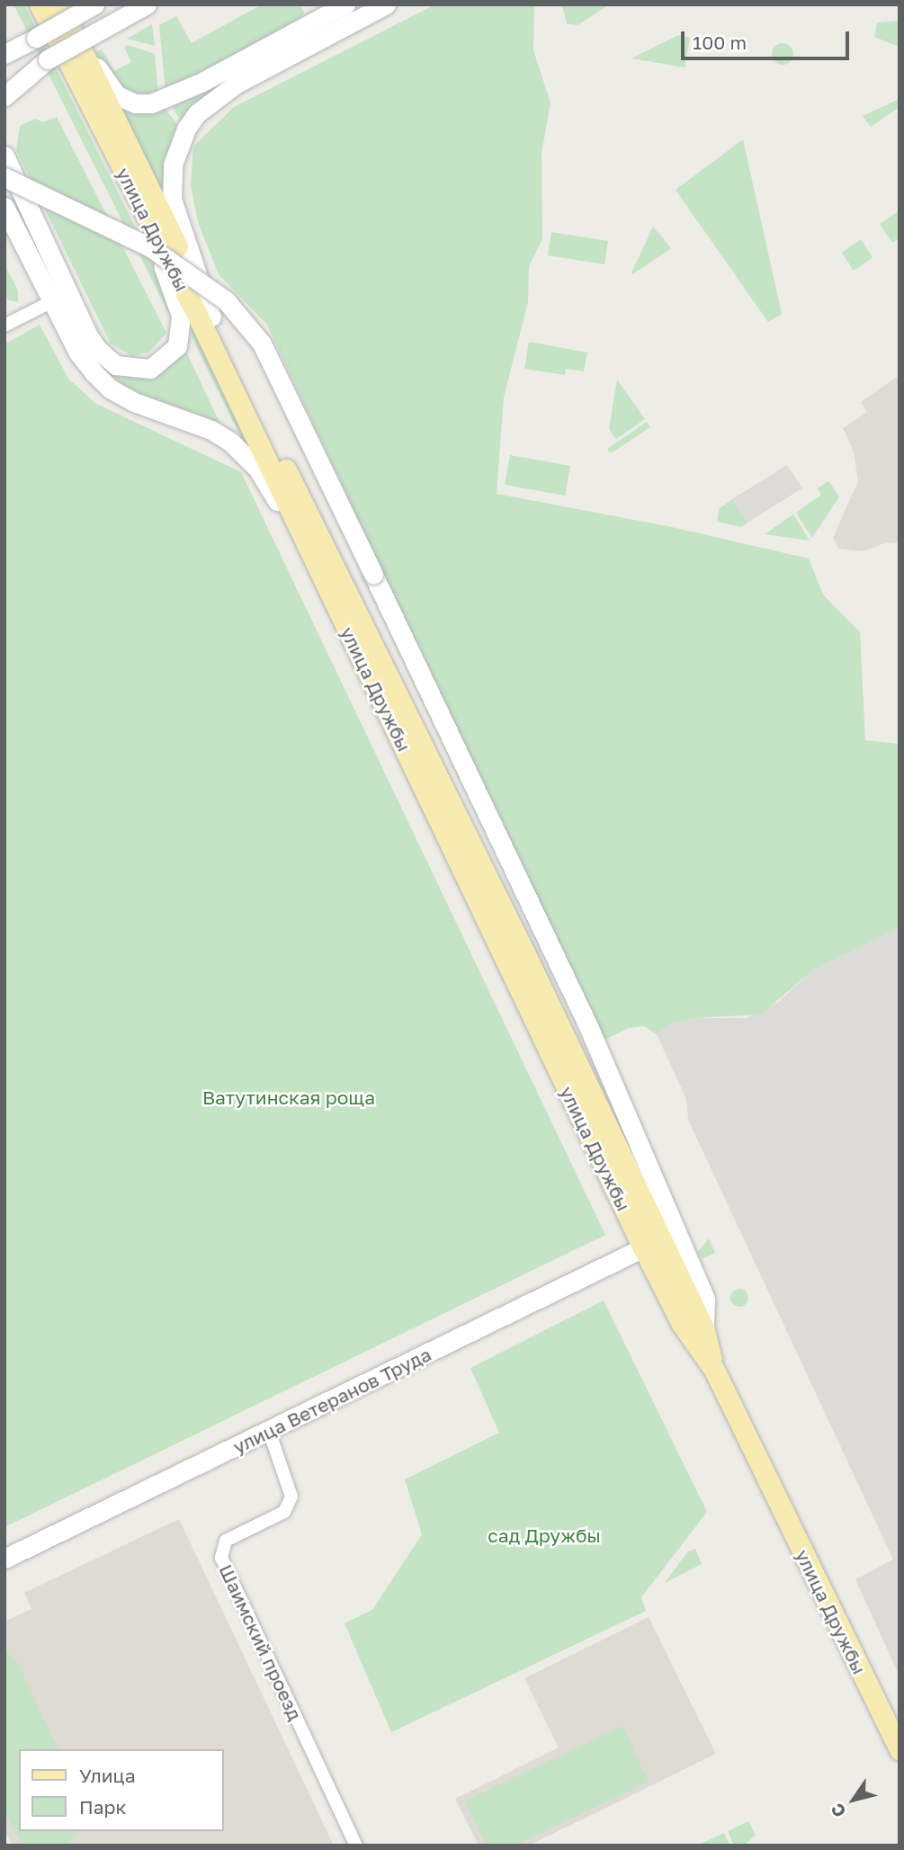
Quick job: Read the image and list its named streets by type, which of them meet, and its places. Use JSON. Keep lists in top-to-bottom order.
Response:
{
  "streets": {
    "main road": ["улица Дружбы", "улица Ветеранов Труда"],
    "street": ["Шаимский проезд"]
  },
  "crossings": [
    ["улица Дружбы", "улица Ветеранов Труда"],
    ["улица Ветеранов Труда", "Шаимский проезд"]
  ],
  "parks": ["Ватутинская роща", "сад Дружбы"],
  "legend": ["Улица", "Парк"],
  "scale_bar": "100 m",
  "north": "bottom left"
}
